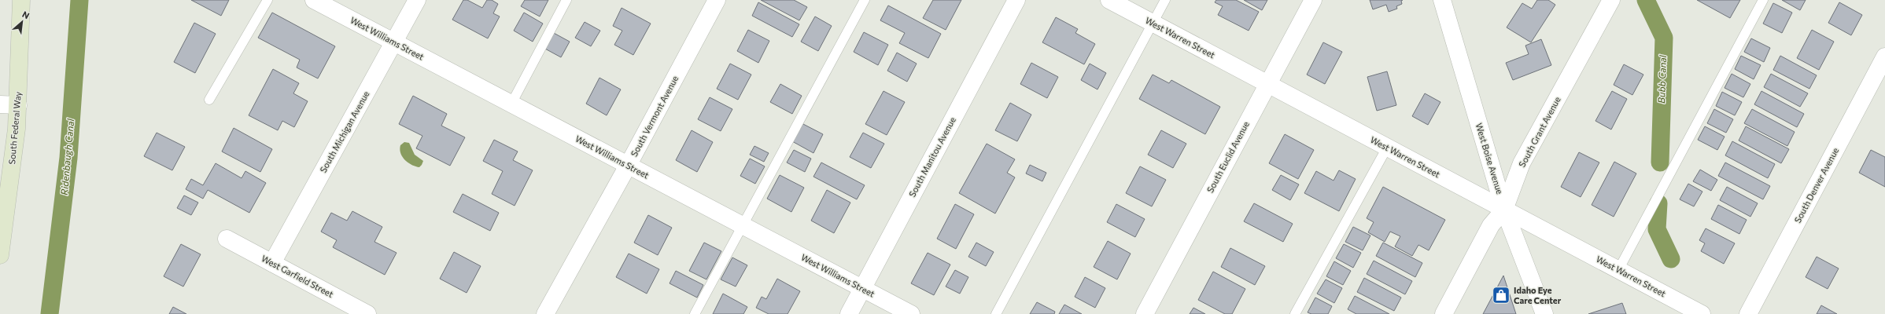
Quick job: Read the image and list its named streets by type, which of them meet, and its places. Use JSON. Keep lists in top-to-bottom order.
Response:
{
  "streets": {
    "main road": ["South Federal Way"],
    "street": [
      "West Warren Street",
      "West Williams Street",
      "South Vermont Avenue",
      "South Michigan Avenue",
      "South Grant Avenue",
      "South Manitou Avenue",
      "South Euclid Avenue",
      "West Boise Avenue",
      "South Denver Avenue",
      "West Garfield Street"
    ]
  },
  "crossings": [
    ["West Warren Street", "South Grant Avenue"],
    ["West Warren Street", "South Euclid Avenue"],
    ["West Warren Street", "West Boise Avenue"],
    ["West Williams Street", "South Vermont Avenue"],
    ["West Williams Street", "South Michigan Avenue"],
    ["West Williams Street", "South Manitou Avenue"],
    ["South Michigan Avenue", "West Garfield Street"],
    ["South Grant Avenue", "West Boise Avenue"]
  ],
  "water": ["Bubb Canal", "Ridenbaugh Canal"],
  "places": {
    "shop": ["Idaho Eye Care Center"]
  },
  "north": "top right"
}
